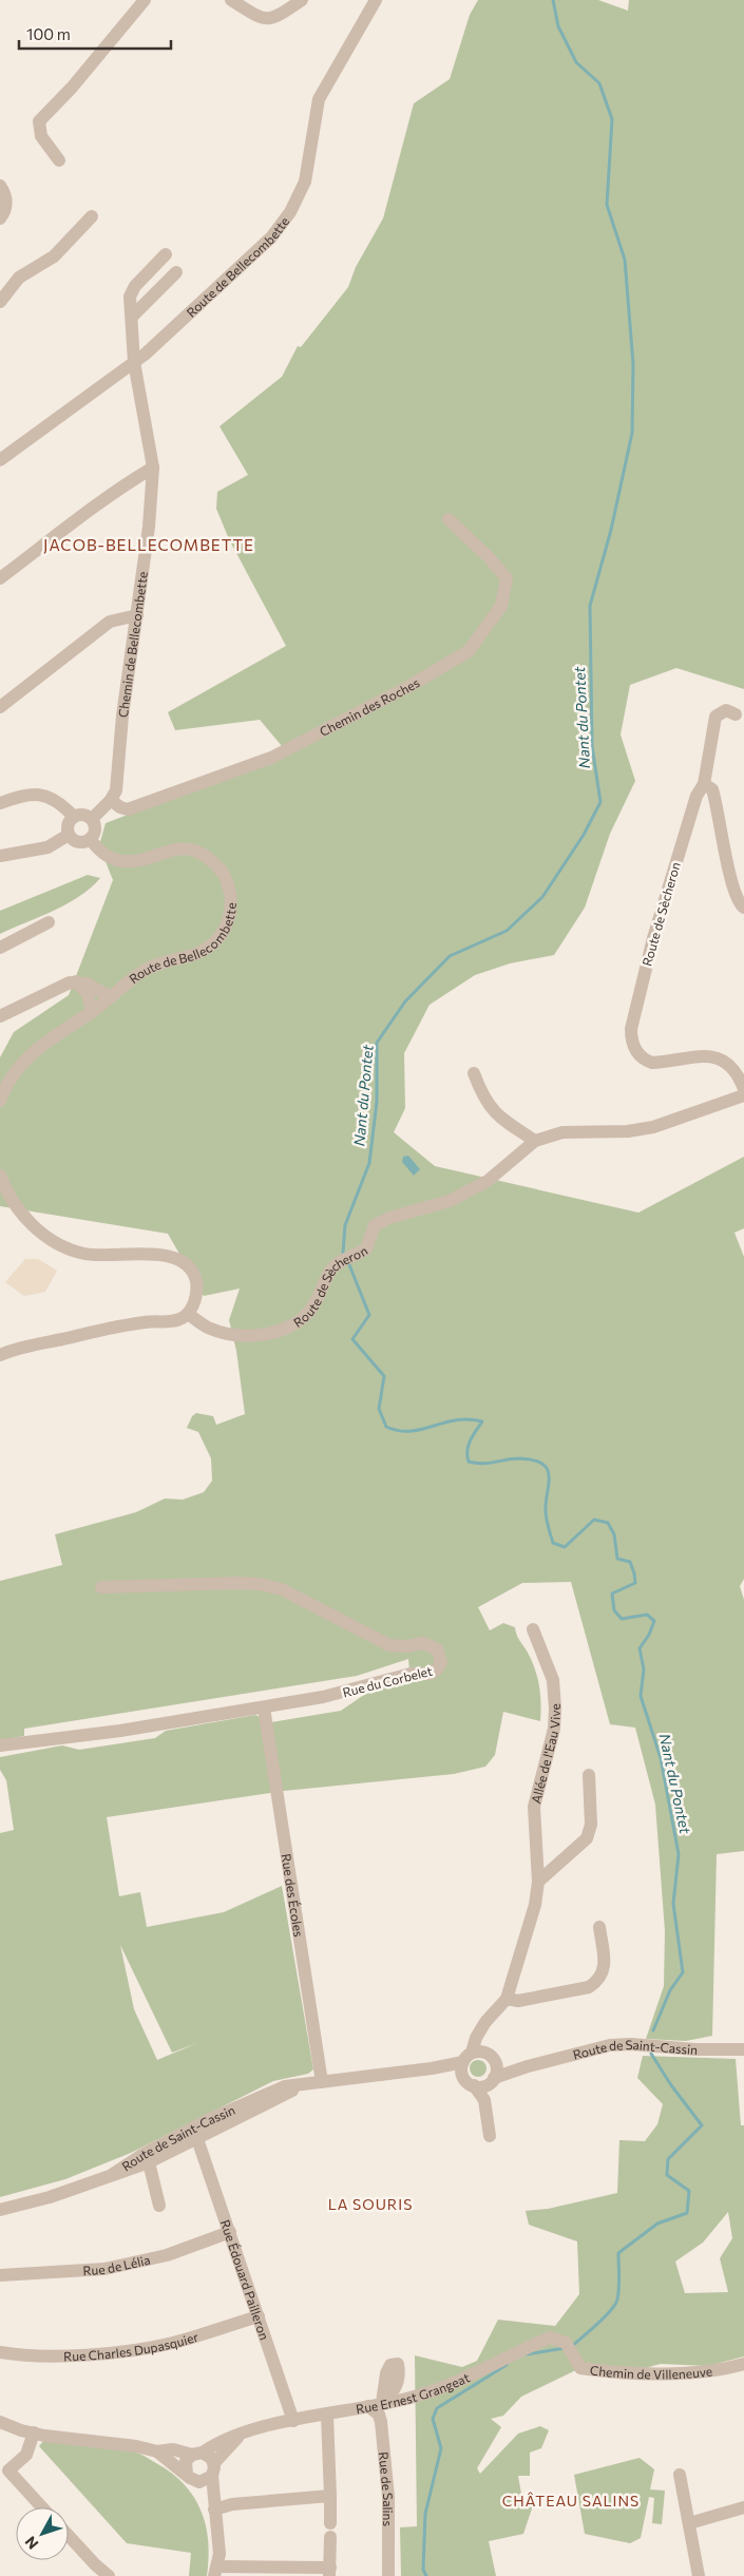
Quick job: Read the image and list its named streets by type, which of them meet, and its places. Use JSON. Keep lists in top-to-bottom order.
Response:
{
  "streets": {
    "street": [
      "Route de Bellecombette",
      "Chemin de Bellecombette",
      "Chemin des Roches",
      "Route de Sècheron",
      "Rue du Corbelet",
      "Allée de l'Eau Vive",
      "Rue des Écoles",
      "Route de Saint-Cassin",
      "Rue de Lélia",
      "Rue Édouard Pailleron",
      "Rue Charles Dupasquier",
      "Chemin de Villeneuve",
      "Rue Ernest Grangeat",
      "Rue de Salins"
    ]
  },
  "crossings": [
    ["Route de Bellecombette", "Chemin de Bellecombette"],
    ["Chemin de Bellecombette", "Chemin des Roches"],
    ["Rue du Corbelet", "Rue des Écoles"],
    ["Allée de l'Eau Vive", "Route de Saint-Cassin"],
    ["Rue des Écoles", "Route de Saint-Cassin"],
    ["Route de Saint-Cassin", "Rue Édouard Pailleron"],
    ["Rue de Lélia", "Rue Édouard Pailleron"],
    ["Rue Édouard Pailleron", "Rue Charles Dupasquier"],
    ["Rue Édouard Pailleron", "Rue Ernest Grangeat"],
    ["Chemin de Villeneuve", "Rue Ernest Grangeat"],
    ["Rue Ernest Grangeat", "Rue de Salins"]
  ],
  "districts": ["JACOB-BELLECOMBETTE", "LA SOURIS", "CHÂTEAU SALINS"],
  "water": ["Nant du Pontet"],
  "scale_bar": "100 m",
  "north": "bottom left"
}
